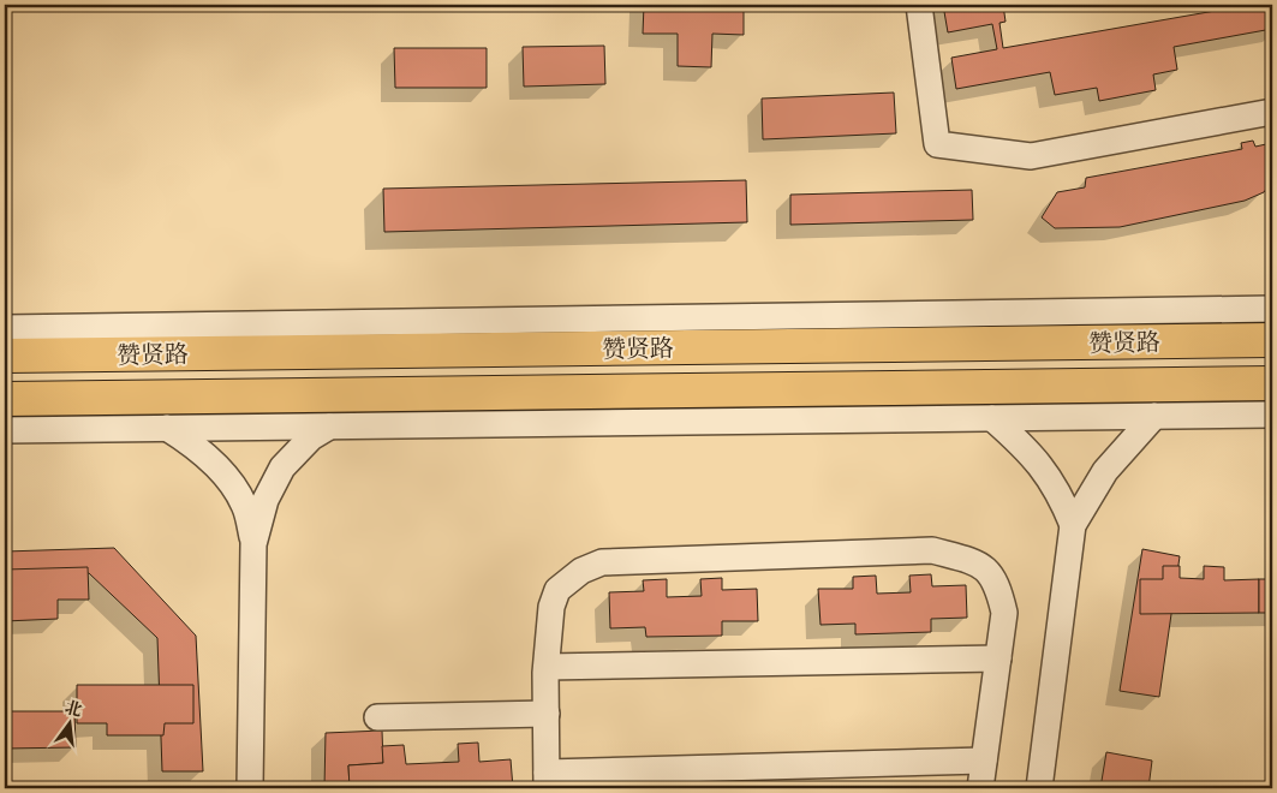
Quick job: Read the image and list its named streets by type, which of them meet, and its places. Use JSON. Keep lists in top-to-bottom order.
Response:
{
  "streets": {
    "main road": ["赞贤路"]
  },
  "north": "top"
}
